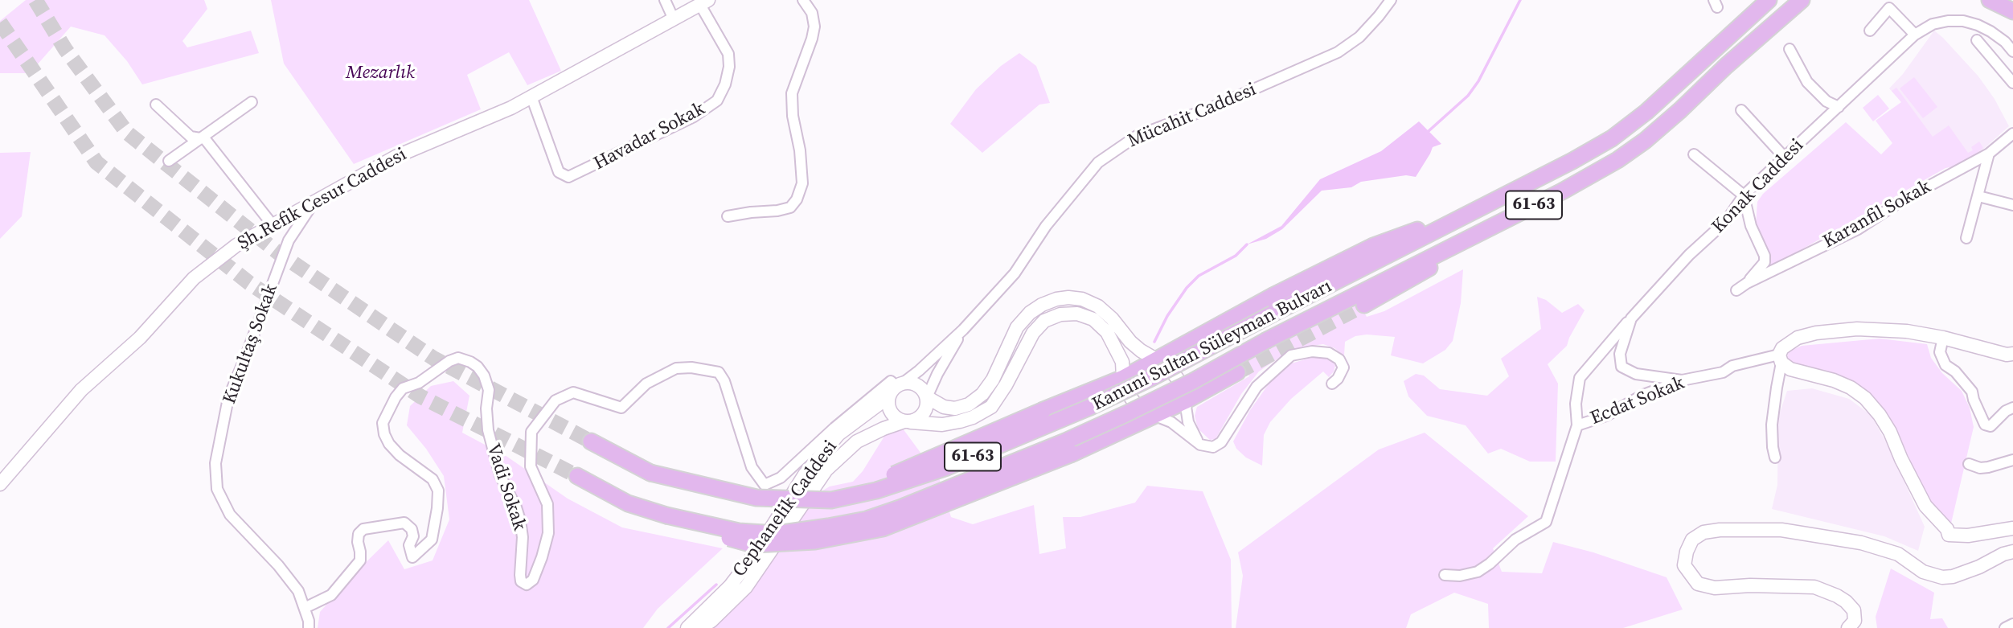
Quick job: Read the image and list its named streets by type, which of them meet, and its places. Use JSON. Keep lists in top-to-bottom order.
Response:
{
  "streets": {
    "main road": ["61-63", "Kanuni Sultan Süleyman Bulvarı"],
    "street": [
      "Mücahit Caddesi",
      "Havadar Sokak",
      "Konak Caddesi",
      "Şh.Refik Cesur Caddesi",
      "Karanfil Sokak",
      "Kukultaş Sokak",
      "Ecdat Sokak",
      "Vadi Sokak",
      "Cephanelik Caddesi"
    ]
  },
  "crossings": [
    ["Mücahit Caddesi", "Vadi Sokak"],
    ["Mücahit Caddesi", "Cephanelik Caddesi"],
    ["Havadar Sokak", "Şh.Refik Cesur Caddesi"],
    ["Konak Caddesi", "Ecdat Sokak"],
    ["Şh.Refik Cesur Caddesi", "Kukultaş Sokak"],
    ["61-63", "Kanuni Sultan Süleyman Bulvarı"],
    ["Kukultaş Sokak", "Vadi Sokak"]
  ],
  "parks": ["Mezarlık"]
}
